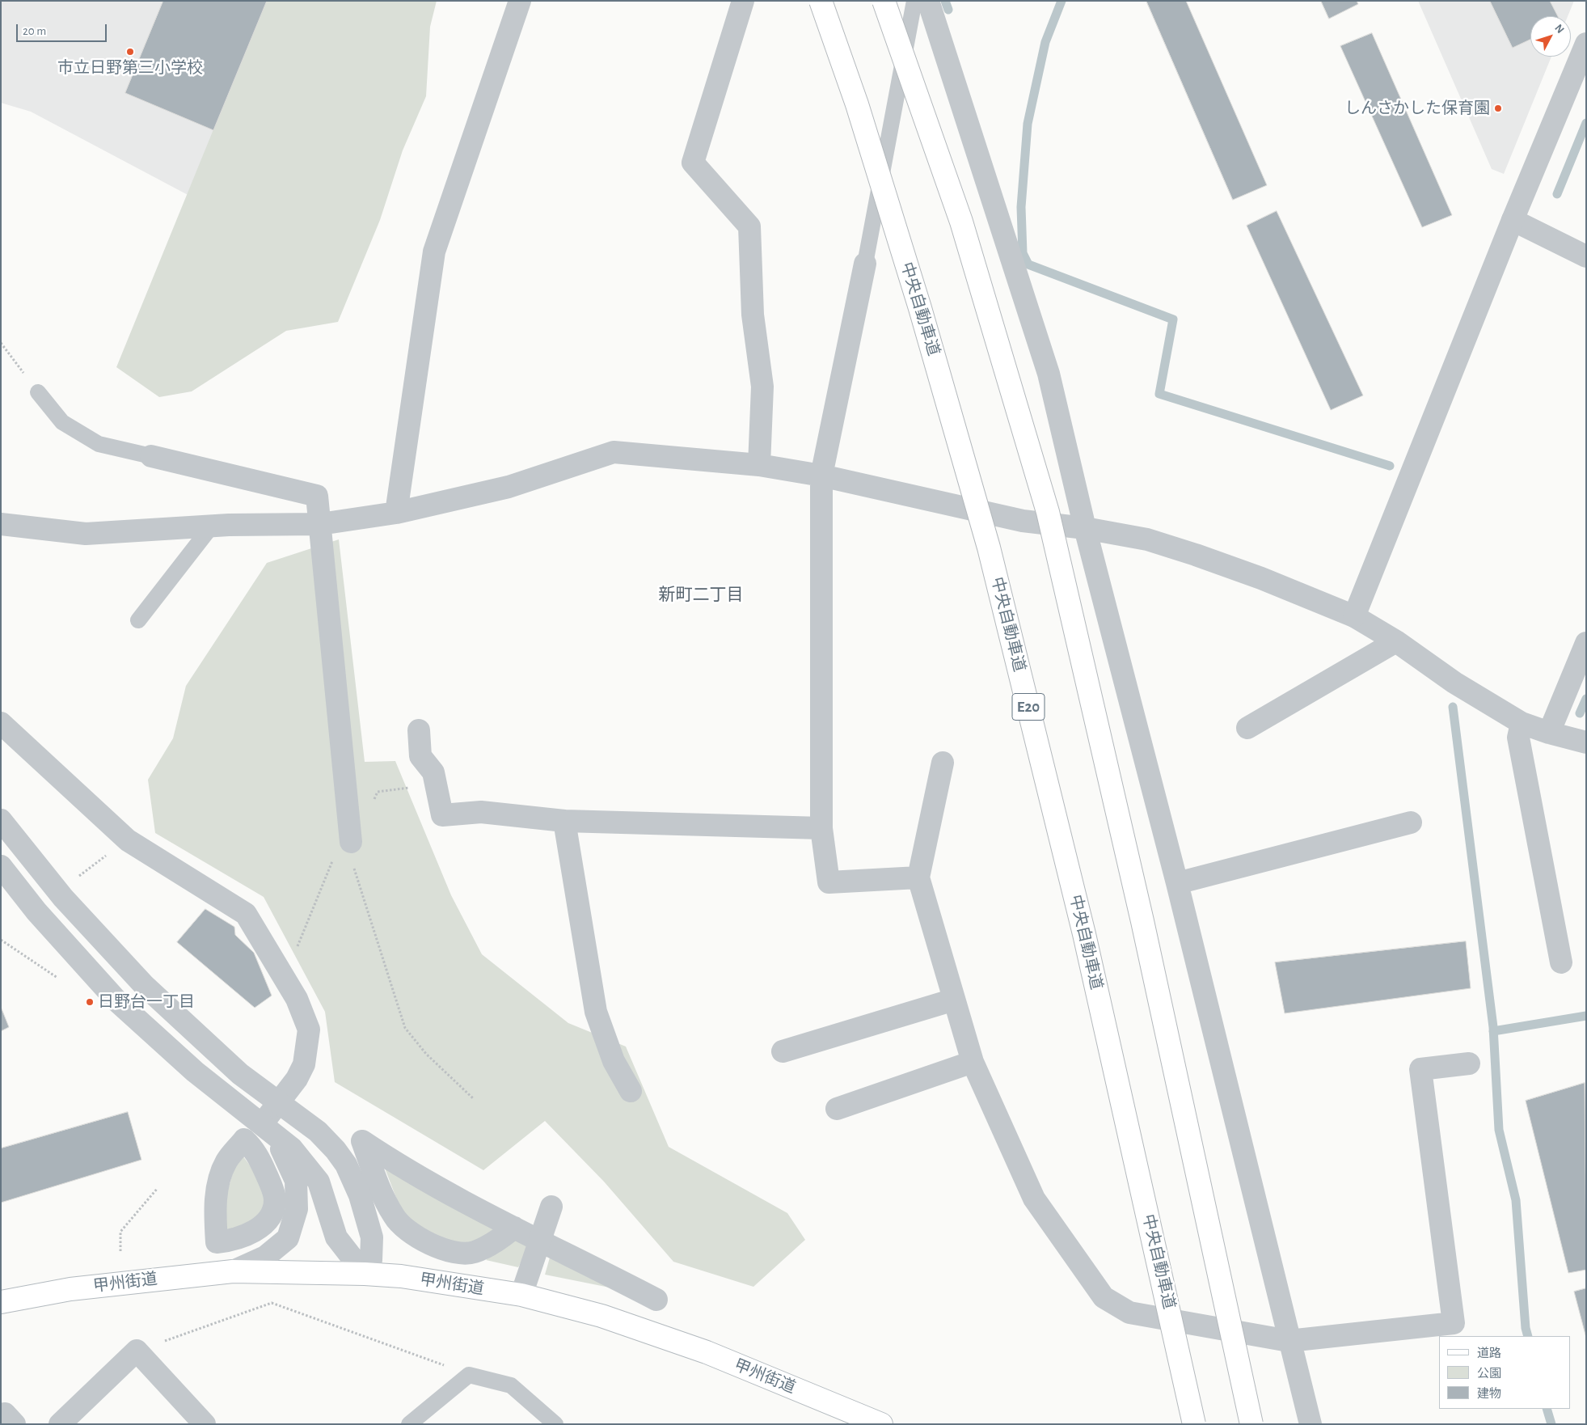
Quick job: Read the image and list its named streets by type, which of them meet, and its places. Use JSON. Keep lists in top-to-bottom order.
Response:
{
  "streets": {
    "main road": ["中央自動車道", "E20", "甲州街道"]
  },
  "districts": ["新町二丁目"],
  "places": ["市立日野第三小学校", "しんさかした保育園", "日野台一丁目"],
  "legend": ["道路", "公園", "建物"],
  "scale_bar": "20 m",
  "north": "top right"
}
